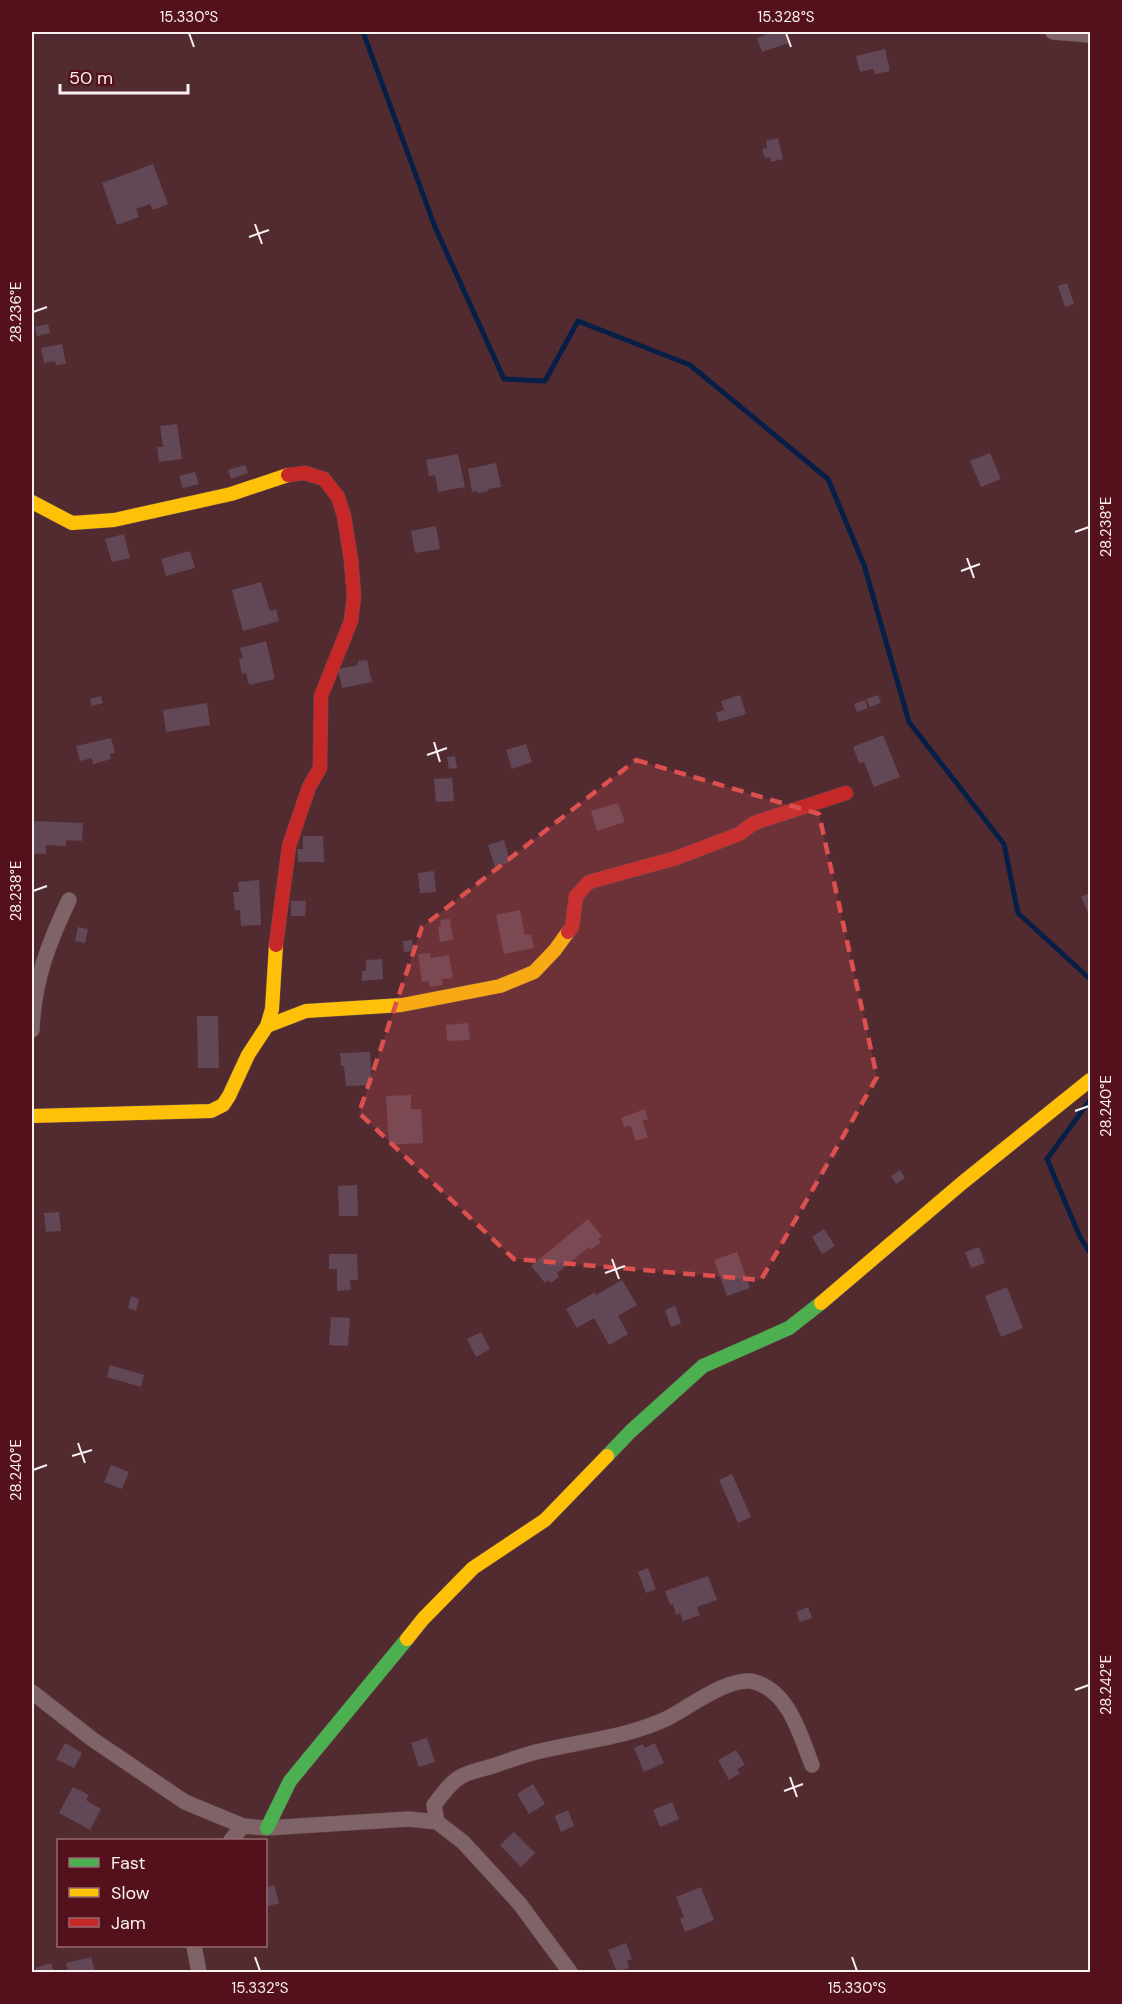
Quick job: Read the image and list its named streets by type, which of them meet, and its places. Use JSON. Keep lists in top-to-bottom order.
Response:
{
  "legend": ["Fast", "Slow", "Jam"],
  "scale_bar": "50 m",
  "coordinates": [
    "15.330°S",
    "15.328°S",
    "28.236°E",
    "28.238°E",
    "28.240°E",
    "28.242°E",
    "15.332°S"
  ]
}
